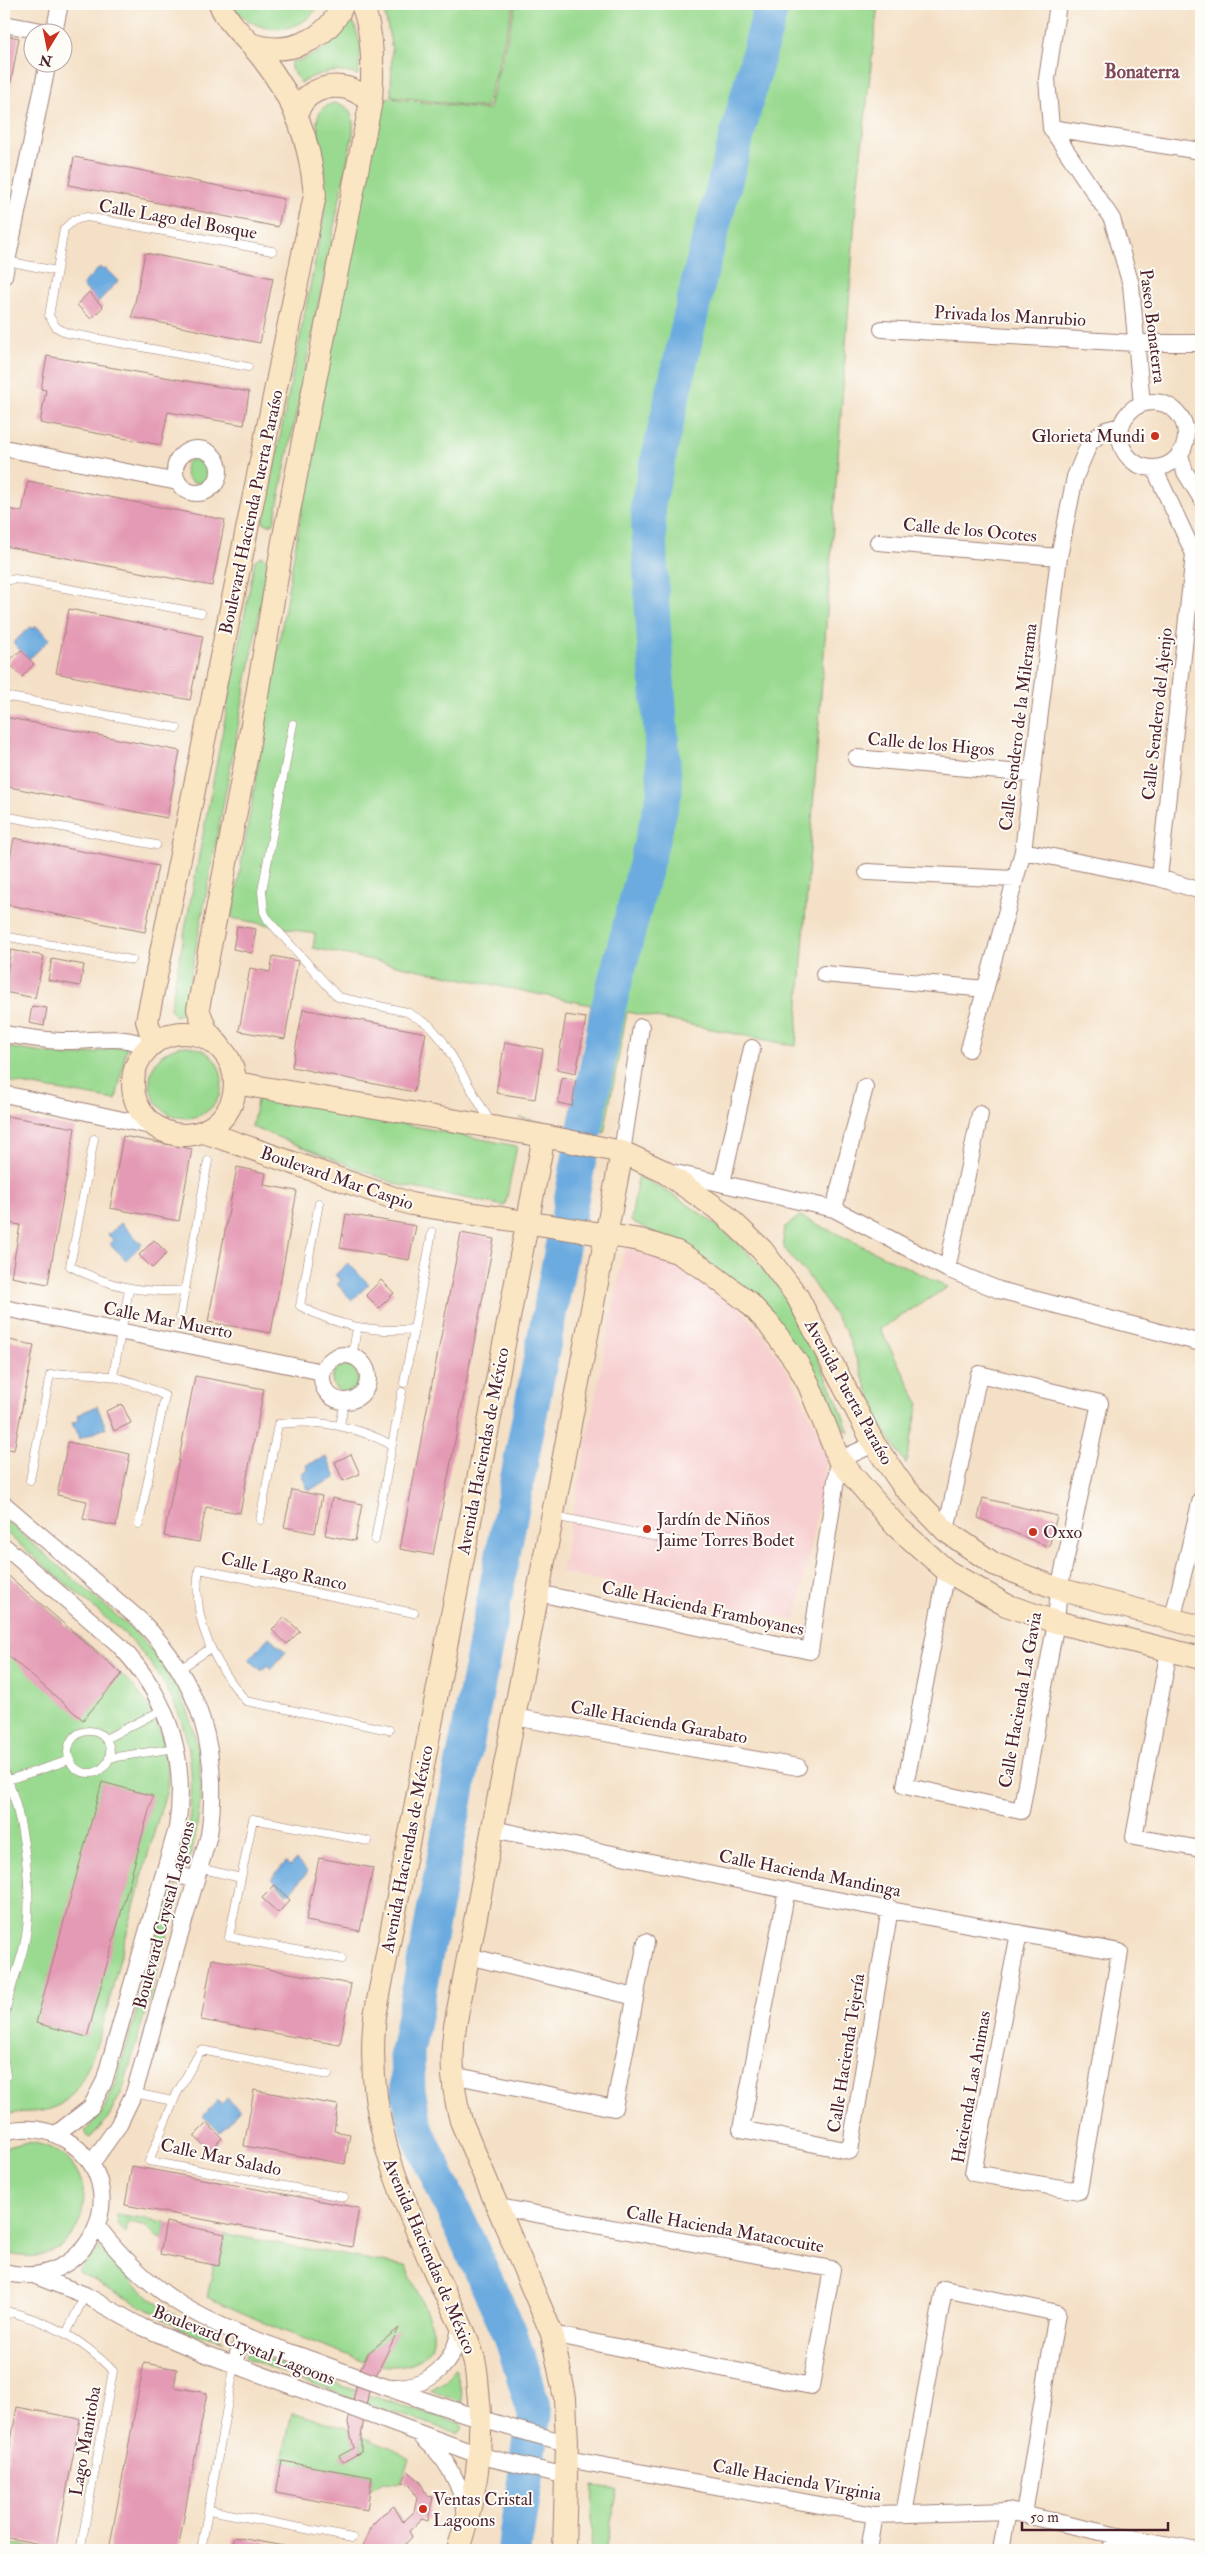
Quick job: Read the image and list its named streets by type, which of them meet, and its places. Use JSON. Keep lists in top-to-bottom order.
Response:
{
  "streets": {
    "street": [
      "Privada los Manrubio",
      "Paseo Bonaterra",
      "Boulevard Hacienda Puerta Paraíso",
      "Calle de los Ocotes",
      "Calle Sendero del Ajenjo",
      "Calle Sendero de la Milerama",
      "Calle de los Higos",
      "Boulevard Mar Caspio",
      "Calle Mar Muerto",
      "Avenida Puerta Paraíso",
      "Avenida Haciendas de México",
      "Calle Hacienda Framboyanes",
      "Calle Hacienda La Gavia",
      "Calle Hacienda Garabato",
      "Calle Hacienda Mandinga",
      "Boulevard Crystal Lagoons",
      "Calle Hacienda Tejería",
      "Hacienda Las Animas",
      "Calle Hacienda Matacocuite",
      "Calle Hacienda Virginia"
    ],
    "lane": [
      "Calle Lago del Bosque",
      "Calle Lago Ranco",
      "Calle Mar Salado",
      "Lago Manitoba"
    ]
  },
  "crossings": [
    ["Privada los Manrubio", "Paseo Bonaterra"],
    ["Paseo Bonaterra", "Calle Sendero de la Milerama"],
    ["Boulevard Hacienda Puerta Paraíso", "Boulevard Mar Caspio"],
    ["Calle de los Ocotes", "Calle Sendero de la Milerama"],
    ["Calle Sendero de la Milerama", "Calle de los Higos"],
    ["Boulevard Mar Caspio", "Avenida Puerta Paraíso"],
    ["Boulevard Mar Caspio", "Avenida Haciendas de México"],
    ["Avenida Puerta Paraíso", "Calle Hacienda Framboyanes"],
    ["Avenida Puerta Paraíso", "Calle Hacienda La Gavia"],
    ["Avenida Haciendas de México", "Boulevard Crystal Lagoons"],
    ["Calle Hacienda Mandinga", "Calle Hacienda Tejería"],
    ["Calle Hacienda Mandinga", "Hacienda Las Animas"],
    ["Boulevard Crystal Lagoons", "Calle Hacienda Virginia"]
  ],
  "districts": ["Bonaterra"],
  "places": [
    "Glorieta Mundi",
    "Jardín de Niños Jaime Torres Bodet",
    "Oxxo",
    "Ventas Cristal Lagoons"
  ],
  "scale_bar": "50 m",
  "north": "bottom"
}
